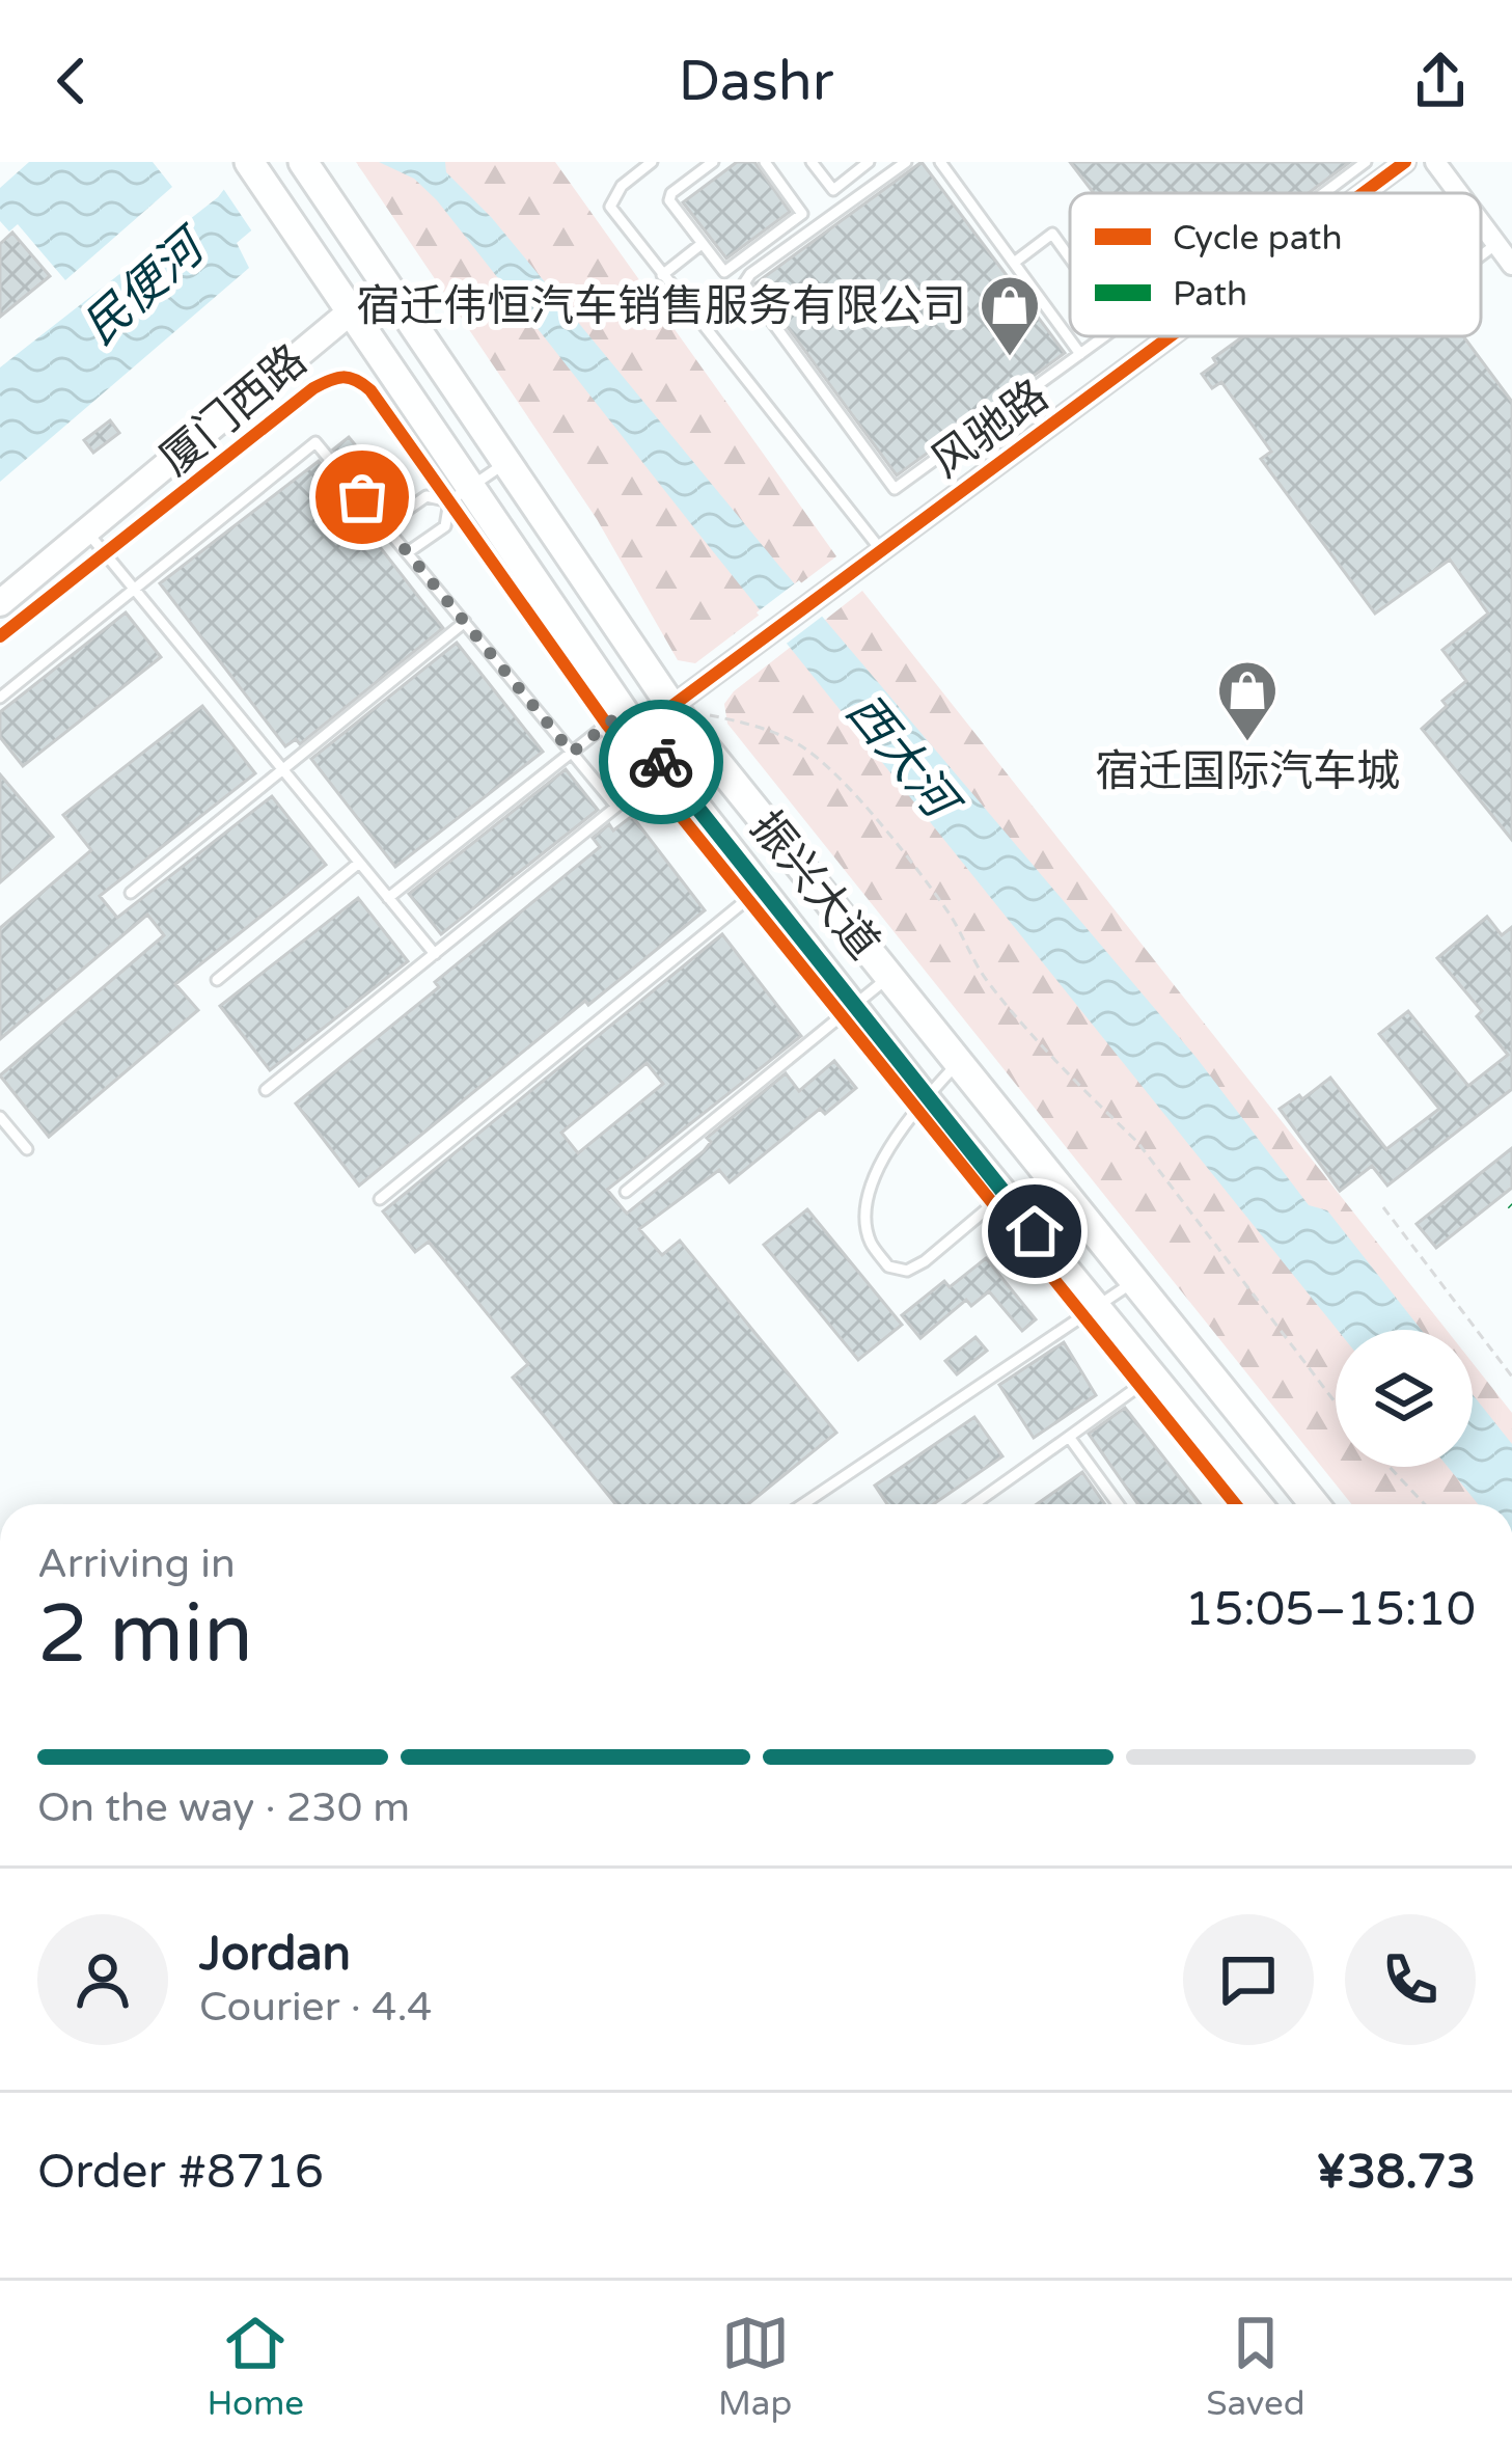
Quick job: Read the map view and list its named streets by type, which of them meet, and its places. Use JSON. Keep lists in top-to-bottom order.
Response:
{
  "streets": {
    "main road": ["振兴大道"],
    "street": ["厦门西路", "风驰路"]
  },
  "crossings": [
    ["厦门西路", "振兴大道"],
    ["风驰路", "振兴大道"]
  ],
  "water": ["民便河", "西大河"],
  "places": {
    "shop": ["宿迁伟恒汽车销售服务有限公司", "宿迁国际汽车城"]
  },
  "legend": ["Cycle path", "Path"],
  "page": {
    "header": "Dashr",
    "heading": ["2 min", "Arriving in", "15:05–15:10"],
    "panel": [
      "Jordan",
      "Courier · 4.4",
      "Order #8716",
      "¥38.73"
    ],
    "bar": "On the way · 230 m",
    "tabs": ["Home", "Map", "Saved"]
  }
}
